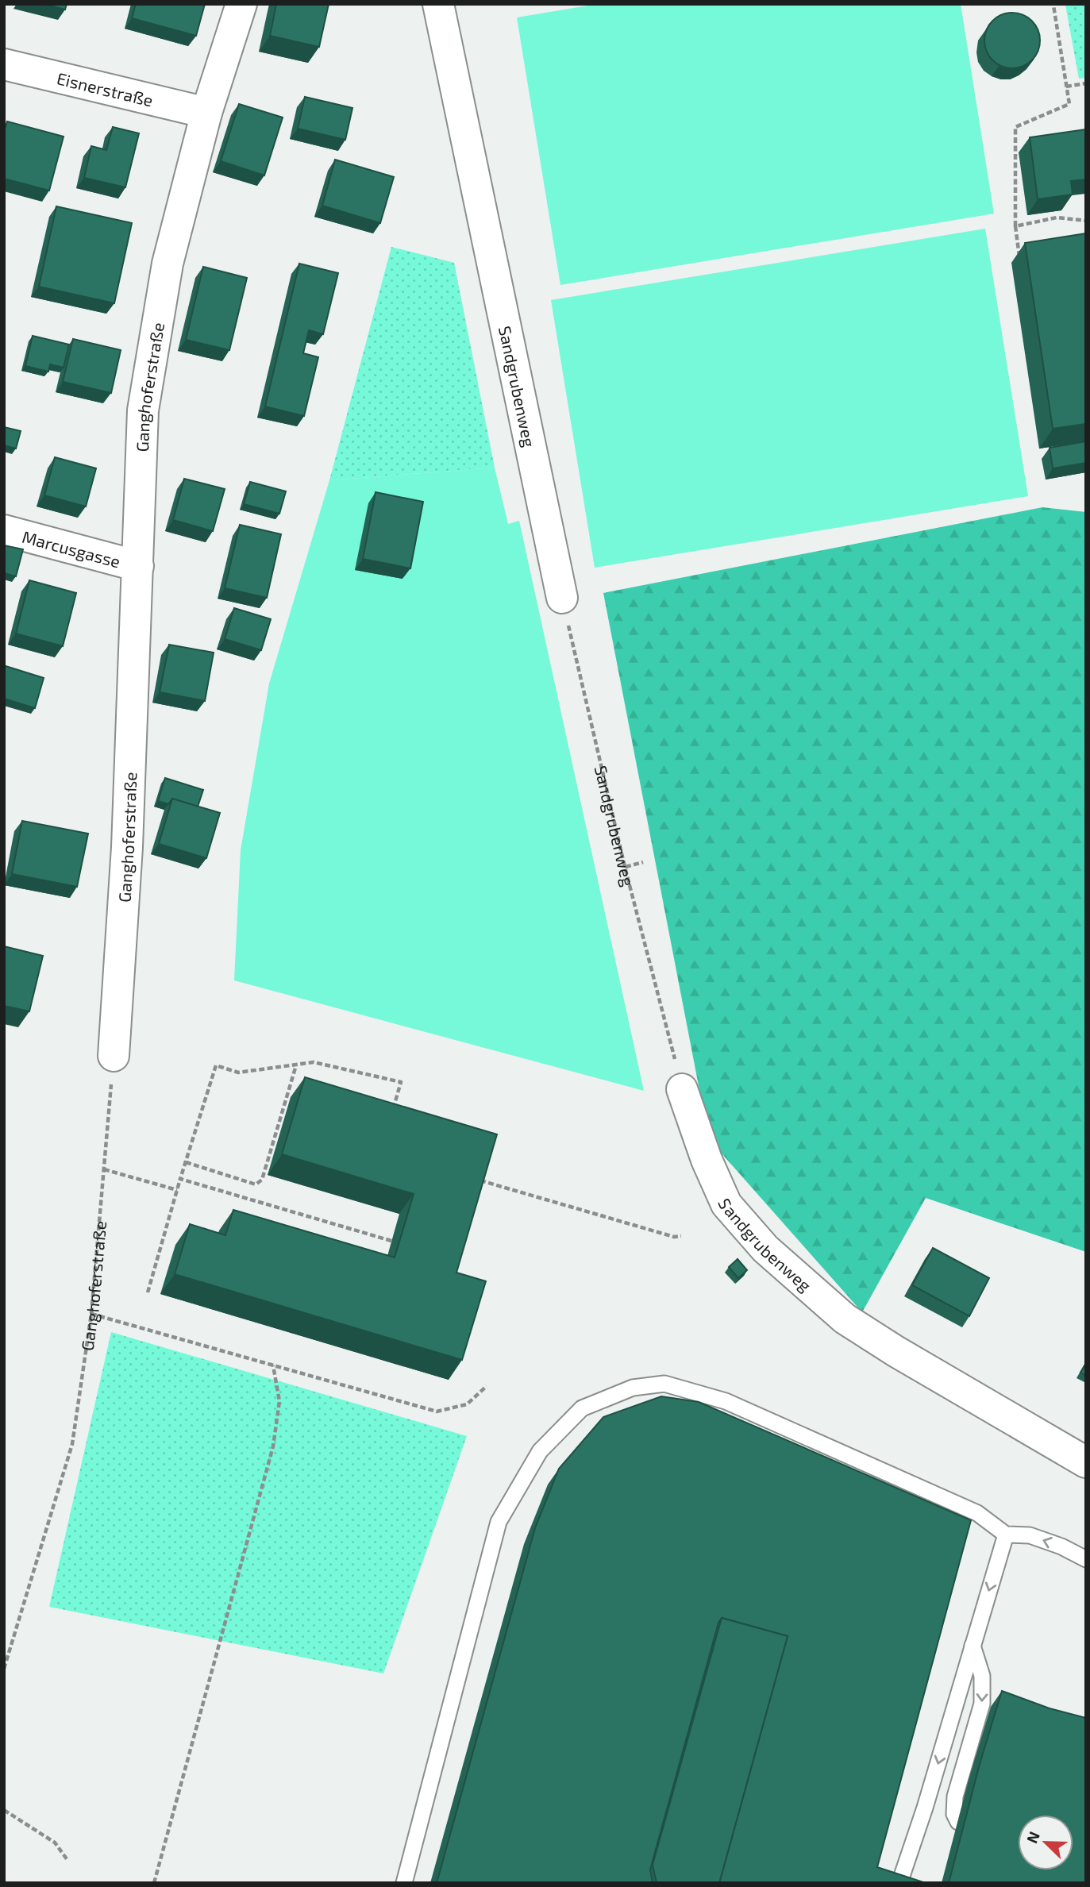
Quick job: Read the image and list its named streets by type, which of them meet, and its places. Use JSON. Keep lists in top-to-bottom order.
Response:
{
  "streets": {
    "street": [
      "Eisnerstraße",
      "Sandgrubenweg",
      "Ganghoferstraße",
      "Marcusgasse"
    ]
  },
  "crossings": [
    ["Eisnerstraße", "Ganghoferstraße"],
    ["Ganghoferstraße", "Marcusgasse"]
  ],
  "north": "top left"
}
